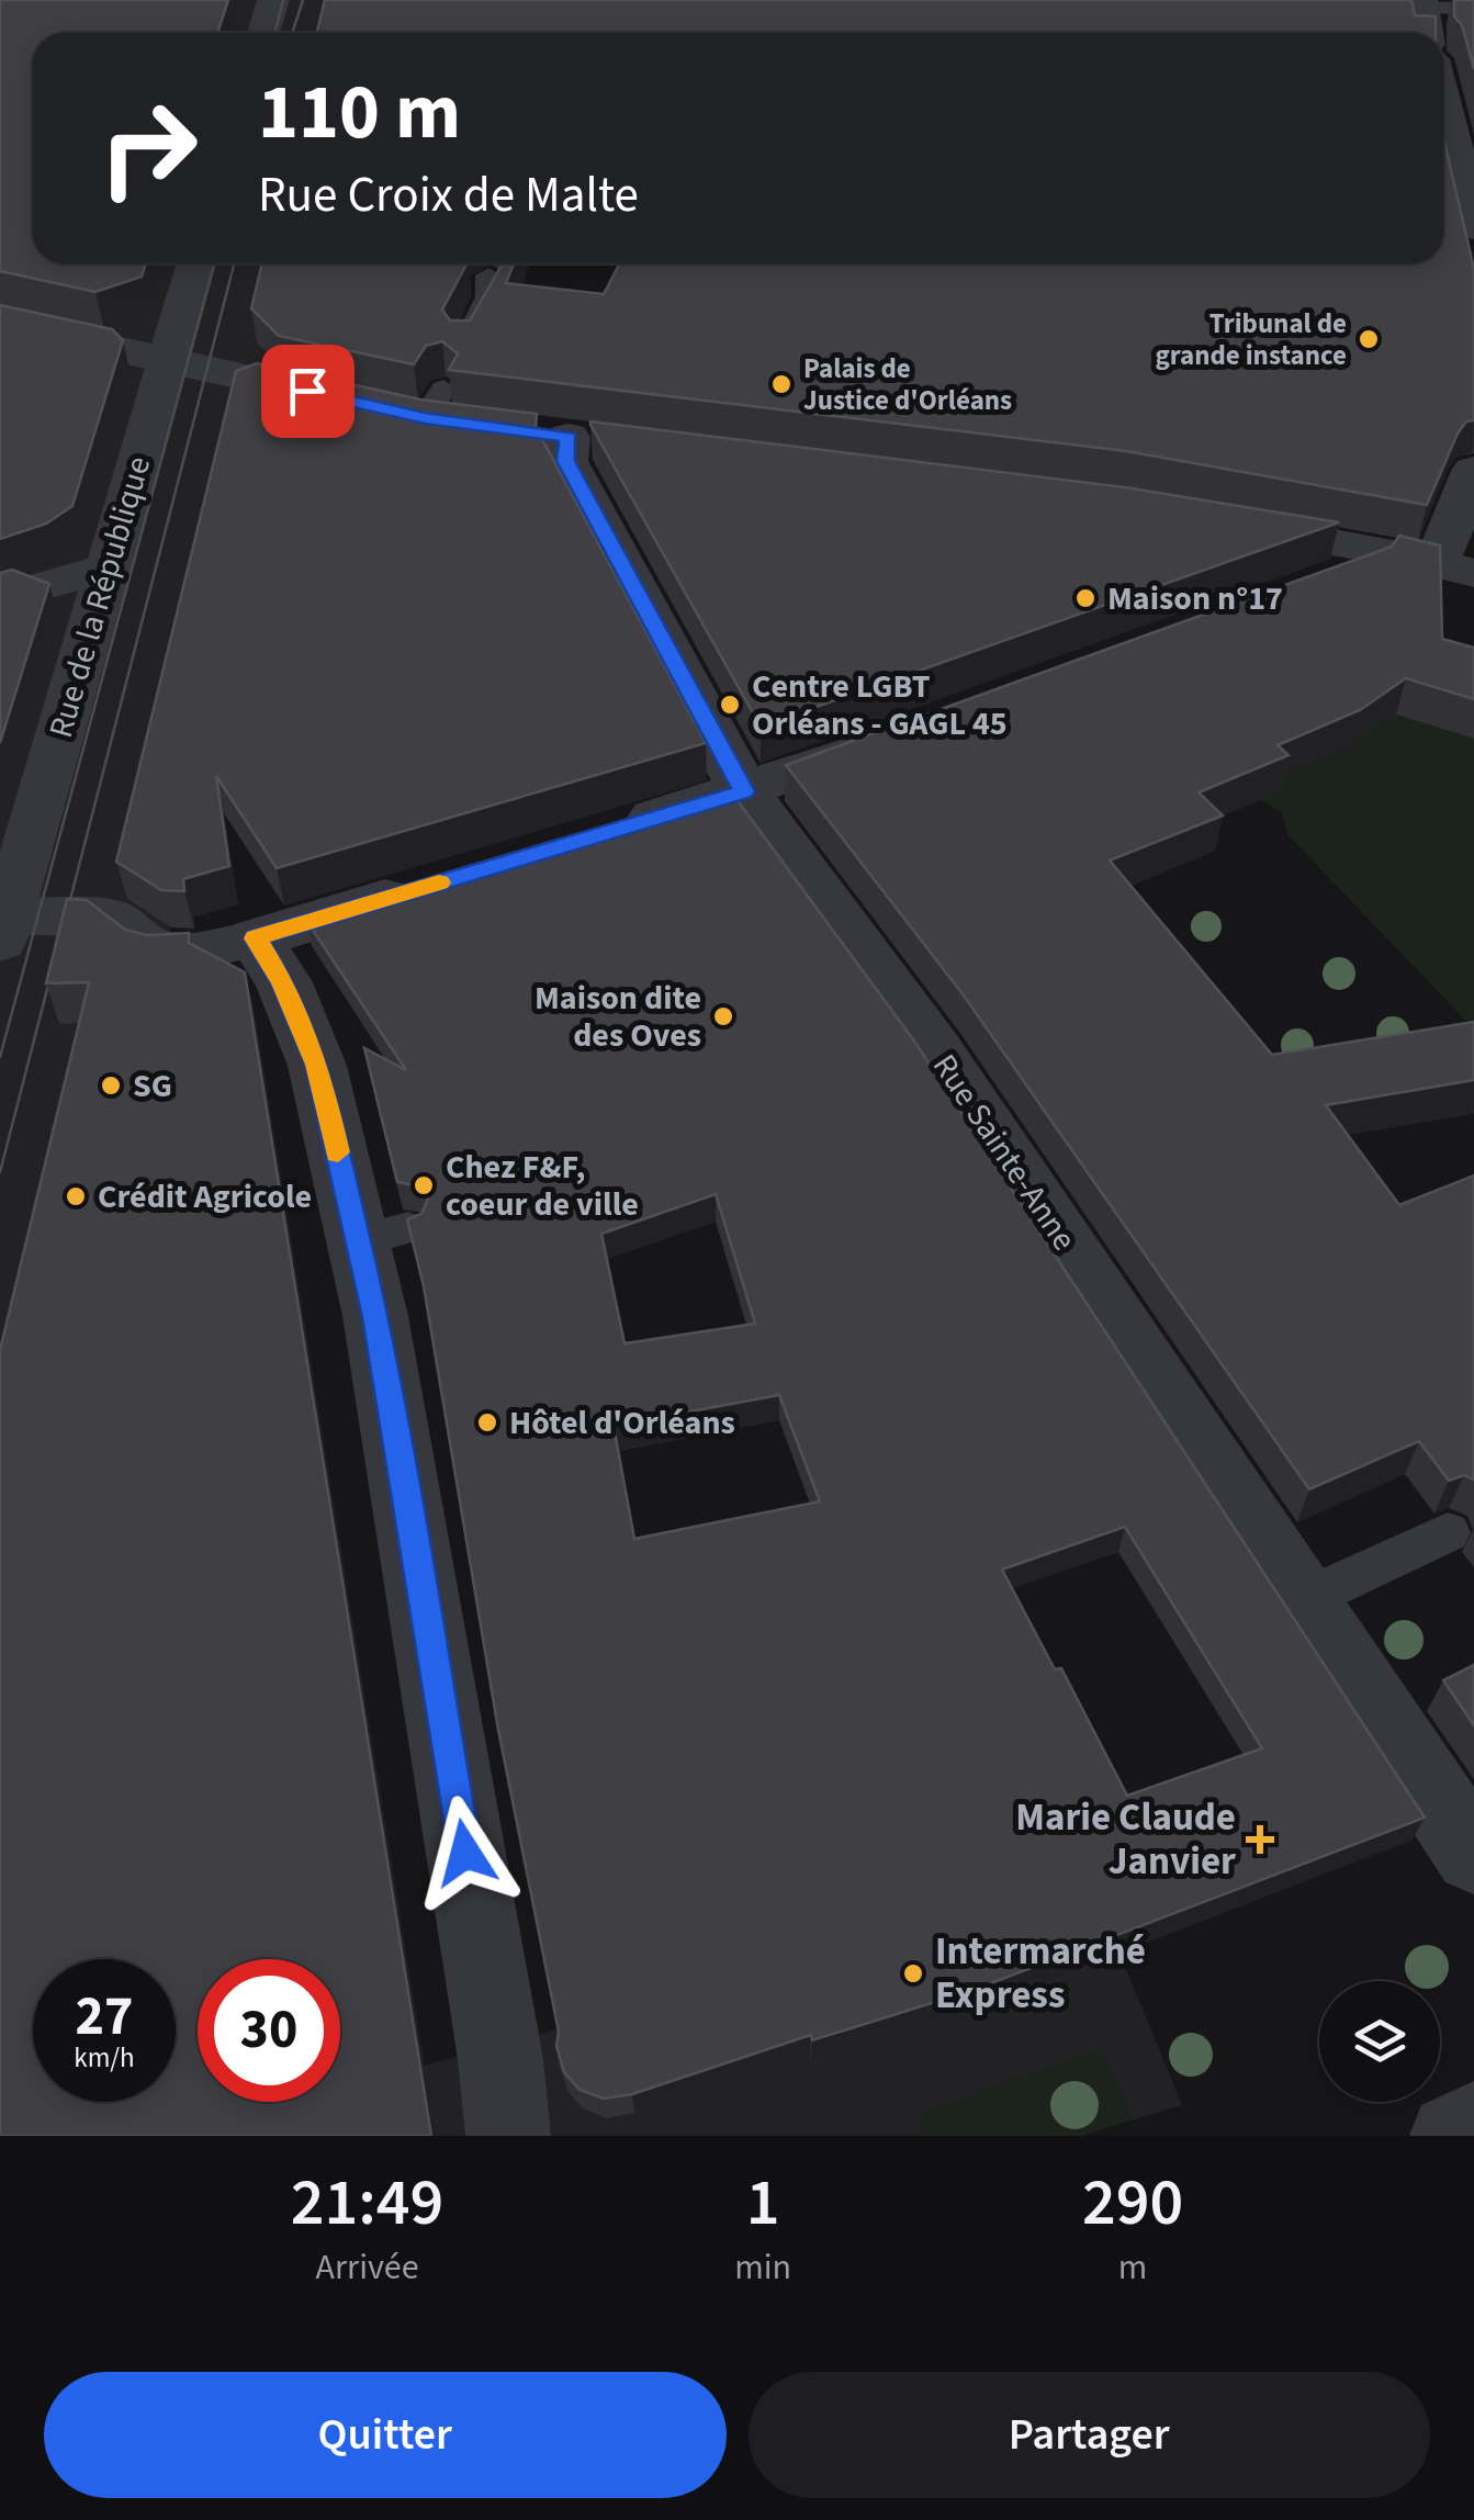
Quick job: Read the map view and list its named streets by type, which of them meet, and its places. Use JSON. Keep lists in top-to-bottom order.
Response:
{
  "streets": {
    "street": ["Rue de la République", "Rue Sainte-Anne"]
  },
  "places": {
    "other": [
      "Tribunal de grande instance",
      "Palais de Justice d'Orléans",
      "Maison n°17",
      "Centre LGBT Orléans - GAGL 45",
      "Maison dite des Oves",
      "SG",
      "Chez F&F, coeur de ville",
      "Crédit Agricole",
      "Hôtel d'Orléans",
      "Intermarché Express"
    ],
    "health": ["Marie Claude Janvier"]
  },
  "page": {
    "turn": ["110 m", "Rue Croix de Malte"],
    "speed": "27 km/h",
    "limit": "30",
    "eta": [
      "21:49",
      "Arrivée",
      "1",
      "min",
      "290",
      "m"
    ],
    "buttons": ["Quitter", "Partager"]
  }
}
